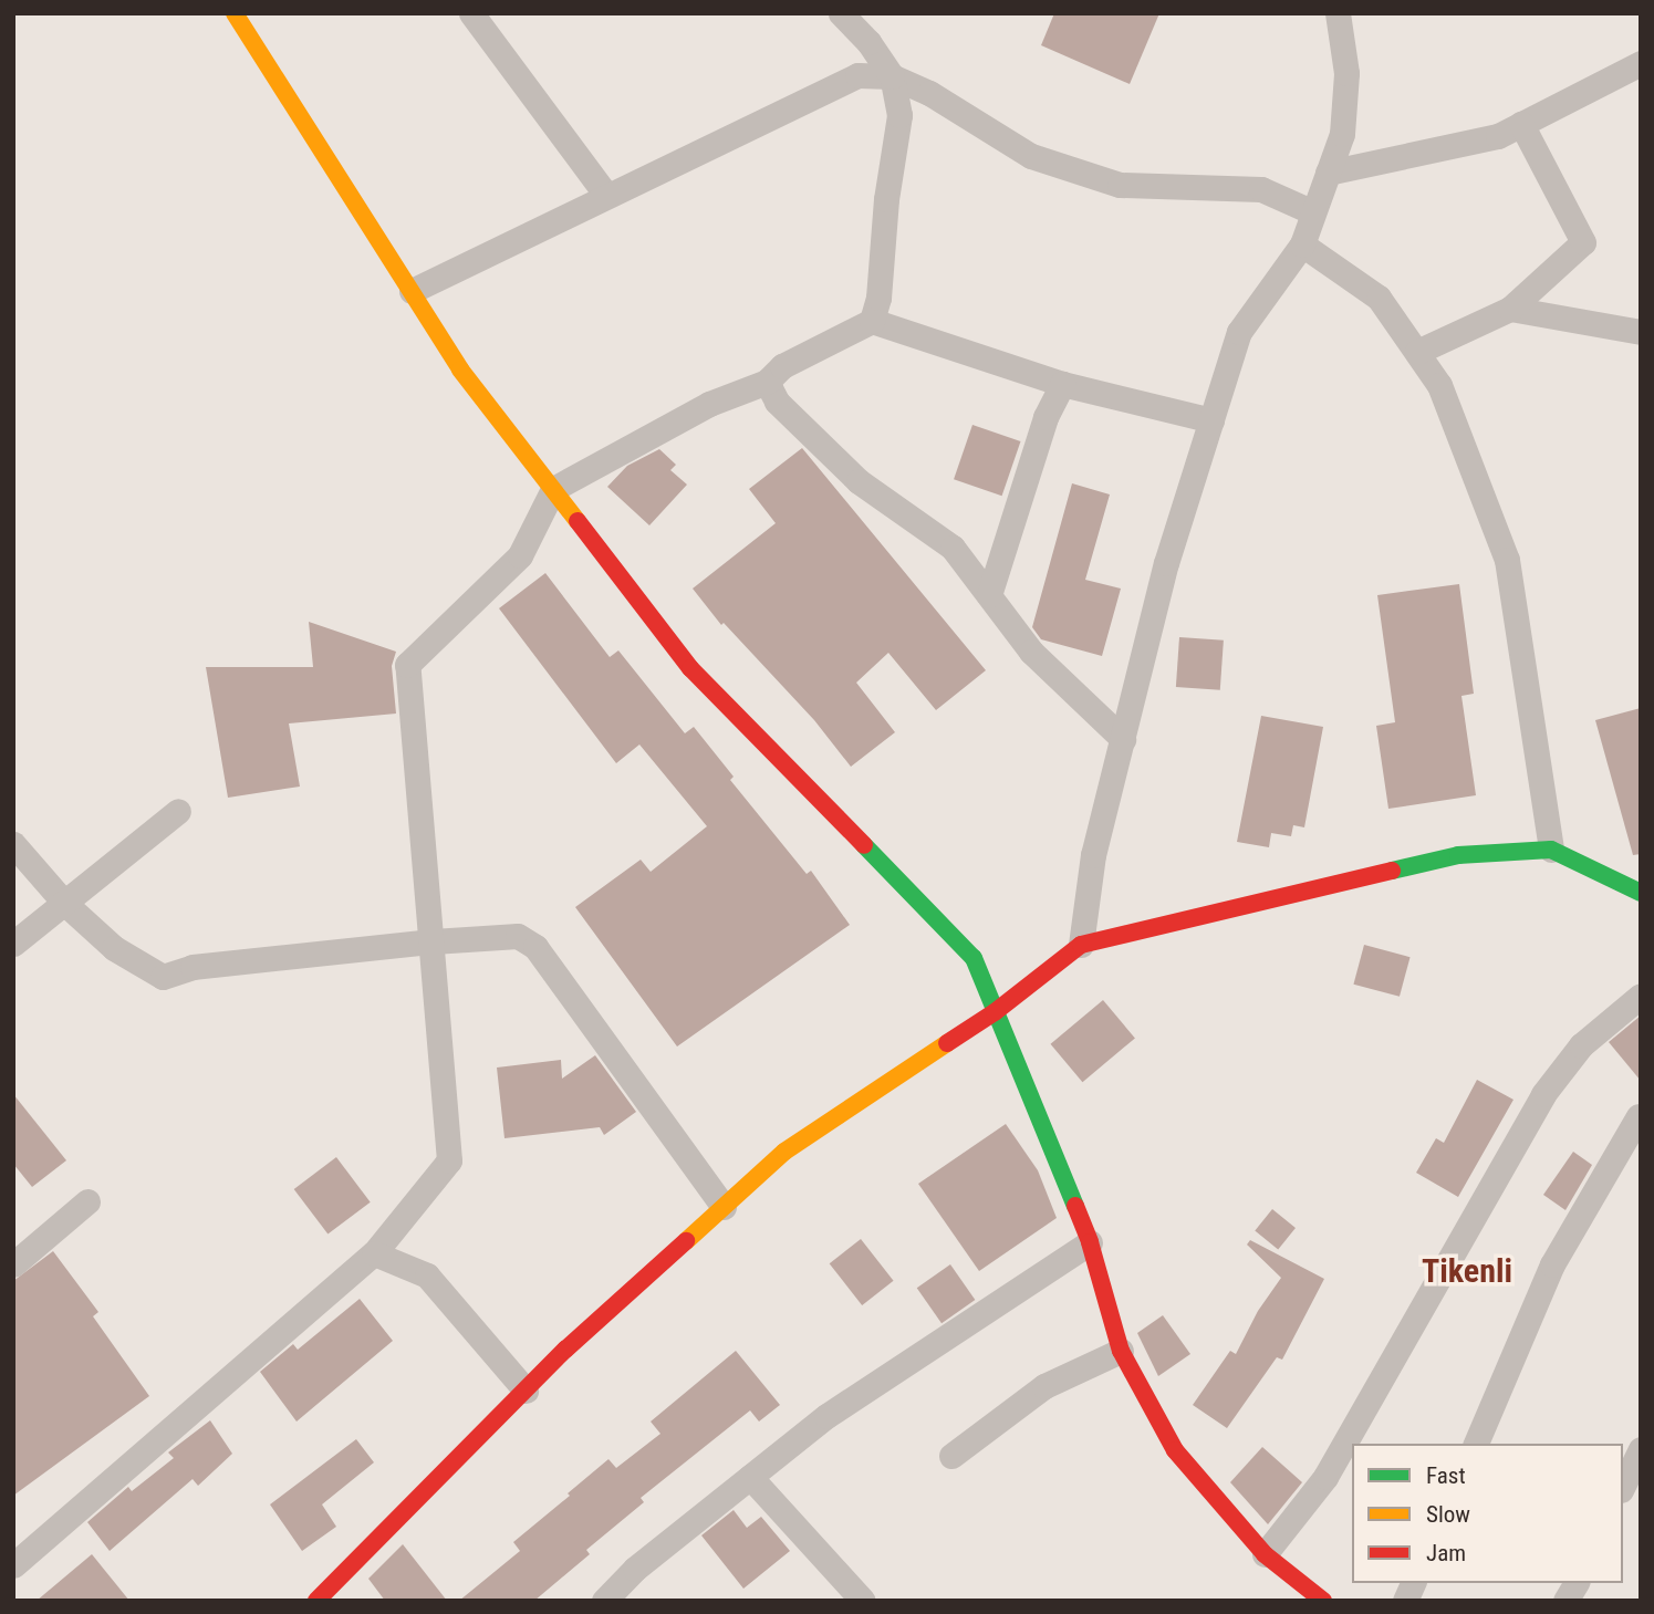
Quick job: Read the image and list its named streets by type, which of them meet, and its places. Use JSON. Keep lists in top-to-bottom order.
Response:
{
  "districts": ["Tikenli"],
  "legend": ["Fast", "Slow", "Jam"]
}
